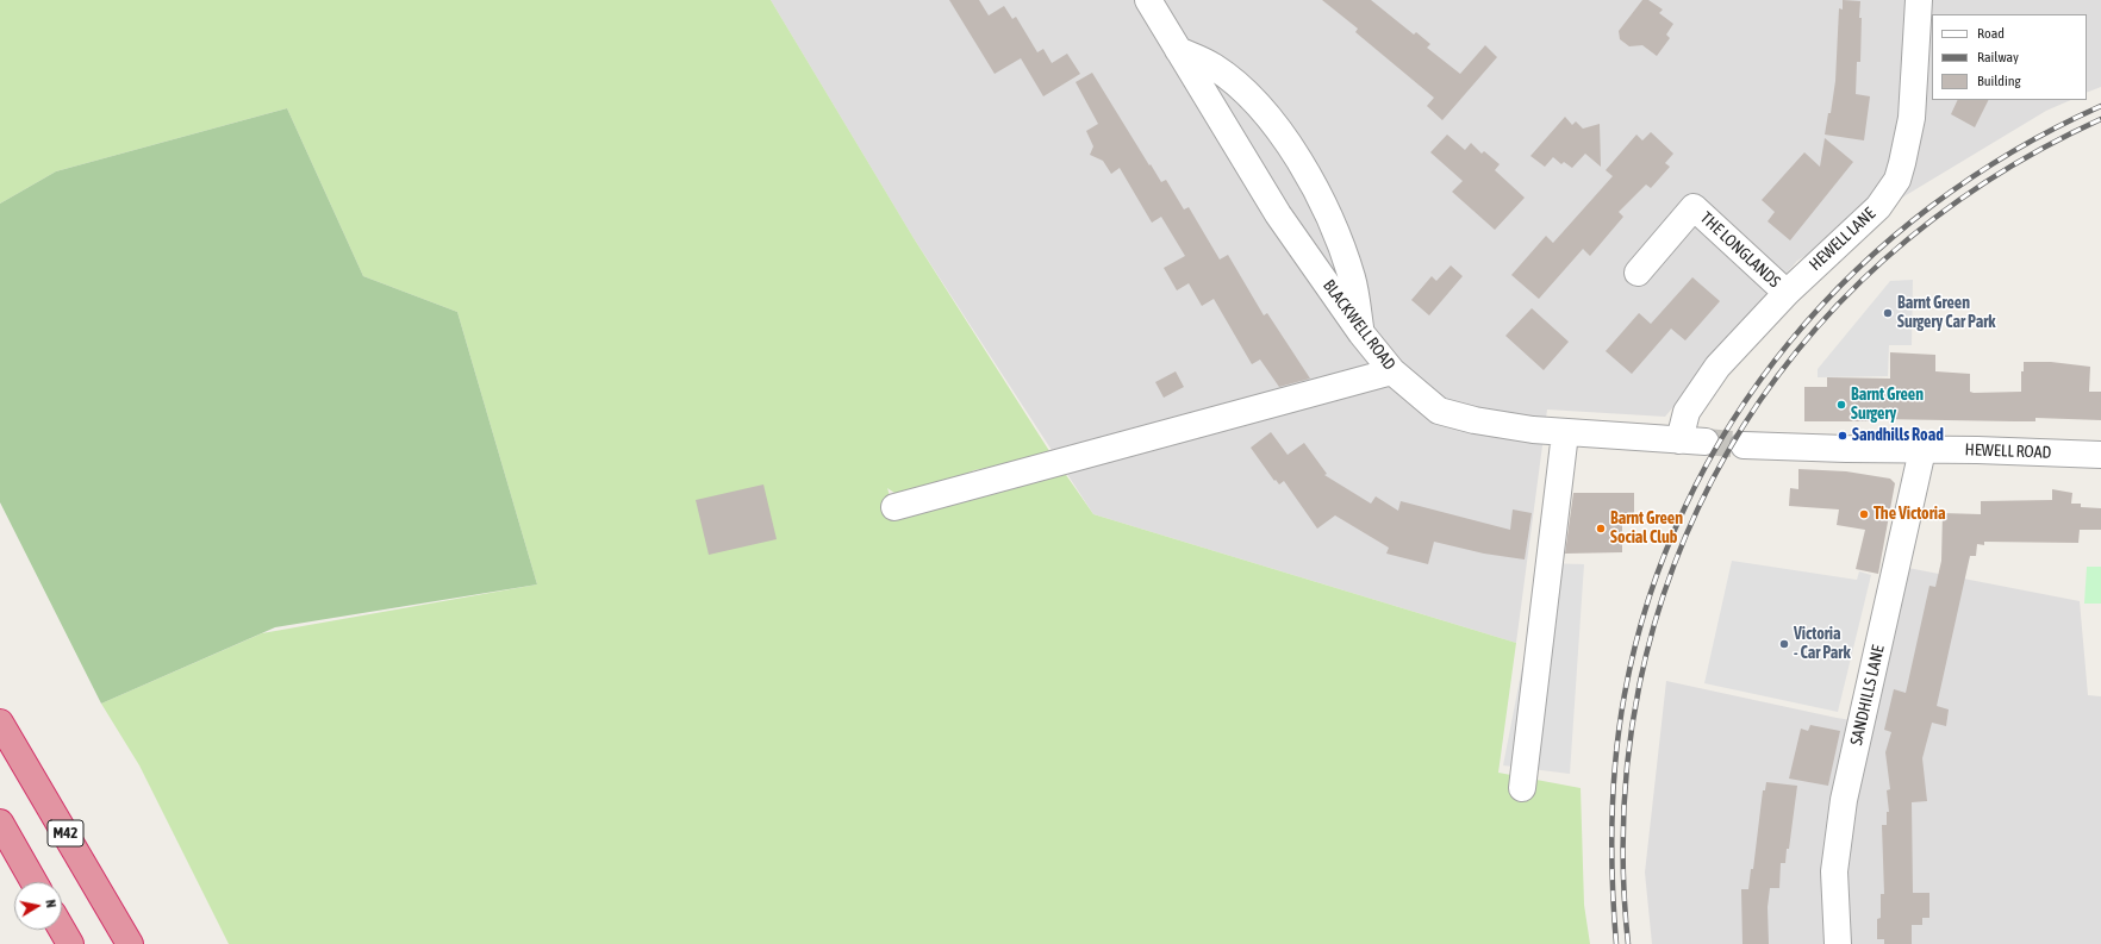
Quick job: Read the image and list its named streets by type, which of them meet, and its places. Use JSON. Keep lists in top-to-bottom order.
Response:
{
  "streets": {
    "highway": ["M42"],
    "street": [
      "HEWELL LANE",
      "THE LONGLANDS",
      "BLACKWELL ROAD",
      "HEWELL ROAD",
      "SANDHILLS LANE"
    ]
  },
  "crossings": [
    ["HEWELL LANE", "THE LONGLANDS"],
    ["HEWELL LANE", "BLACKWELL ROAD"],
    ["HEWELL ROAD", "SANDHILLS LANE"]
  ],
  "places": [
    "Barnt Green Surgery Car Park",
    "Barnt Green Surgery",
    "Sandhills Road",
    "The Victoria",
    "Barnt Green Social Club",
    "Victoria - Car Park"
  ],
  "legend": ["Road", "Railway", "Building"],
  "north": "right"
}
